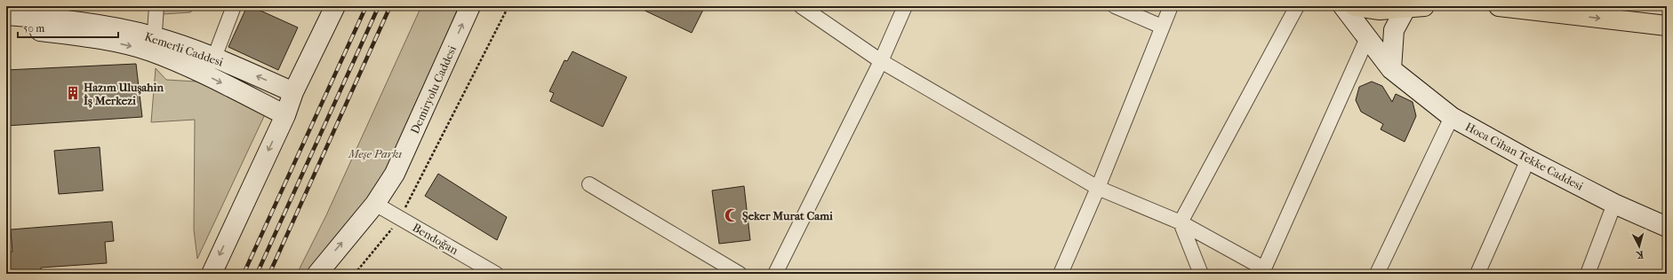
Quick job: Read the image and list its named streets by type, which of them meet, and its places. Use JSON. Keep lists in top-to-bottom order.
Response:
{
  "streets": {
    "street": [
      "Kemerli Caddesi",
      "Demiryolu Caddesi",
      "Hoca Cihan Tekke Caddesi",
      "Bendoğan"
    ]
  },
  "crossings": [
    ["Demiryolu Caddesi", "Bendoğan"]
  ],
  "parks": ["Meşe Parkı"],
  "places": {
    "building": ["Hazım Uluşahin İş Merkezi"],
    "mosque": ["Şeker Murat Cami"]
  },
  "scale_bar": "50 m",
  "north": "bottom"
}
